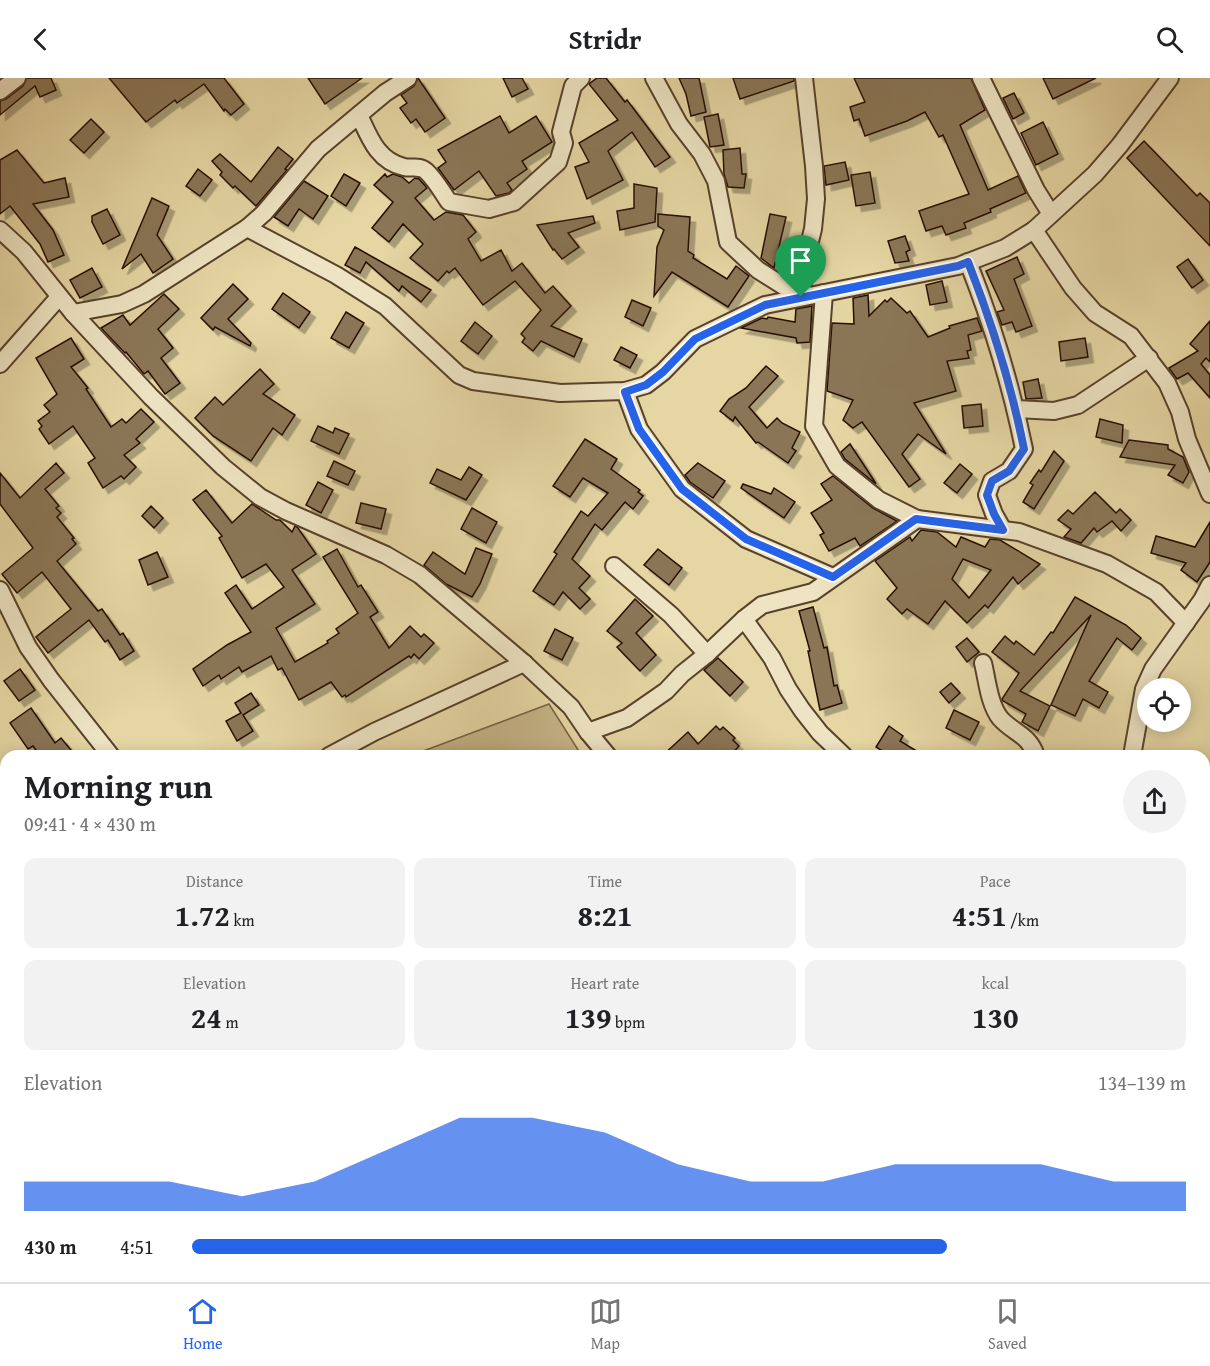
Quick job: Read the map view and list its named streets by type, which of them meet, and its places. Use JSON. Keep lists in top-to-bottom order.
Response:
{
  "page": {
    "header": "Stridr",
    "heading": ["Morning run", "09:41 · 4 × 430 m"],
    "stats": [
      ["Distance", "1.72 km"],
      ["Time", "8:21"],
      ["Pace", "4:51 /km"],
      ["Elevation", "24 m"],
      ["Heart rate", "139 bpm"],
      ["kcal", "130"]
    ],
    "chart": ["Elevation", "134–139 m"],
    "list": [
      {
        "name": "430 m",
        "note": "4:51"
      }
    ],
    "tabs": ["Home", "Map", "Saved"]
  }
}
